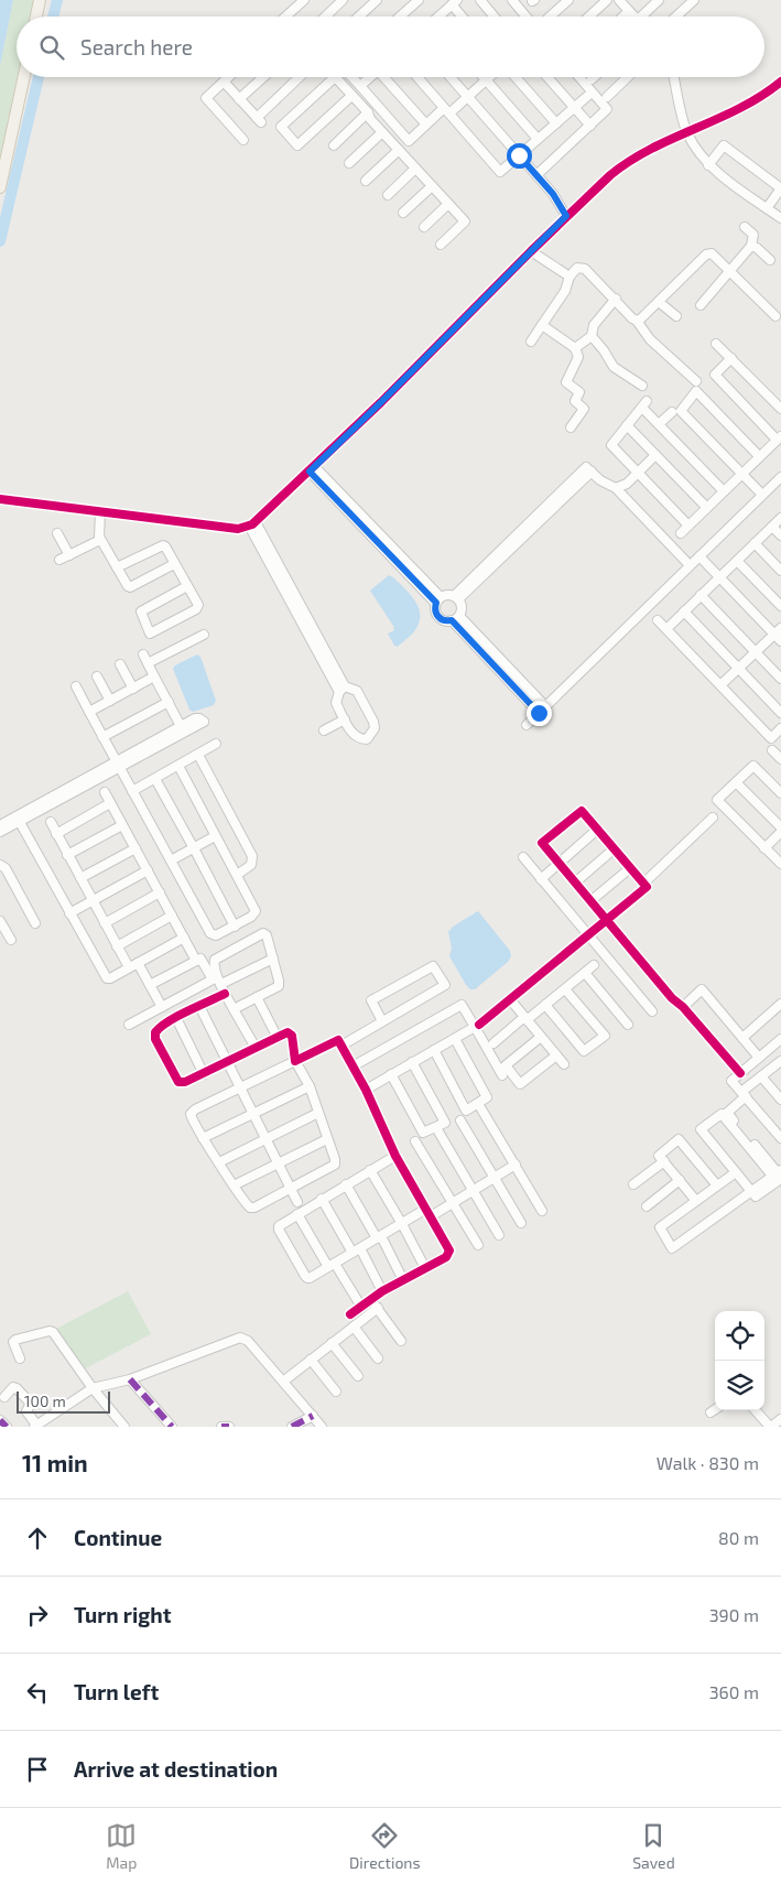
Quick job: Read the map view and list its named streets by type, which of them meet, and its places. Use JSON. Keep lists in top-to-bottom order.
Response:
{
  "scale_bar": "100 m",
  "page": {
    "search": "Search here",
    "scale": "100 m",
    "heading": ["11 min", "Walk · 830 m"],
    "list": [
      ["Continue", "80 m"],
      ["Turn right", "390 m"],
      ["Turn left", "360 m"],
      "Arrive at destination"
    ],
    "nav": ["Map", "Directions", "Saved"]
  }
}
